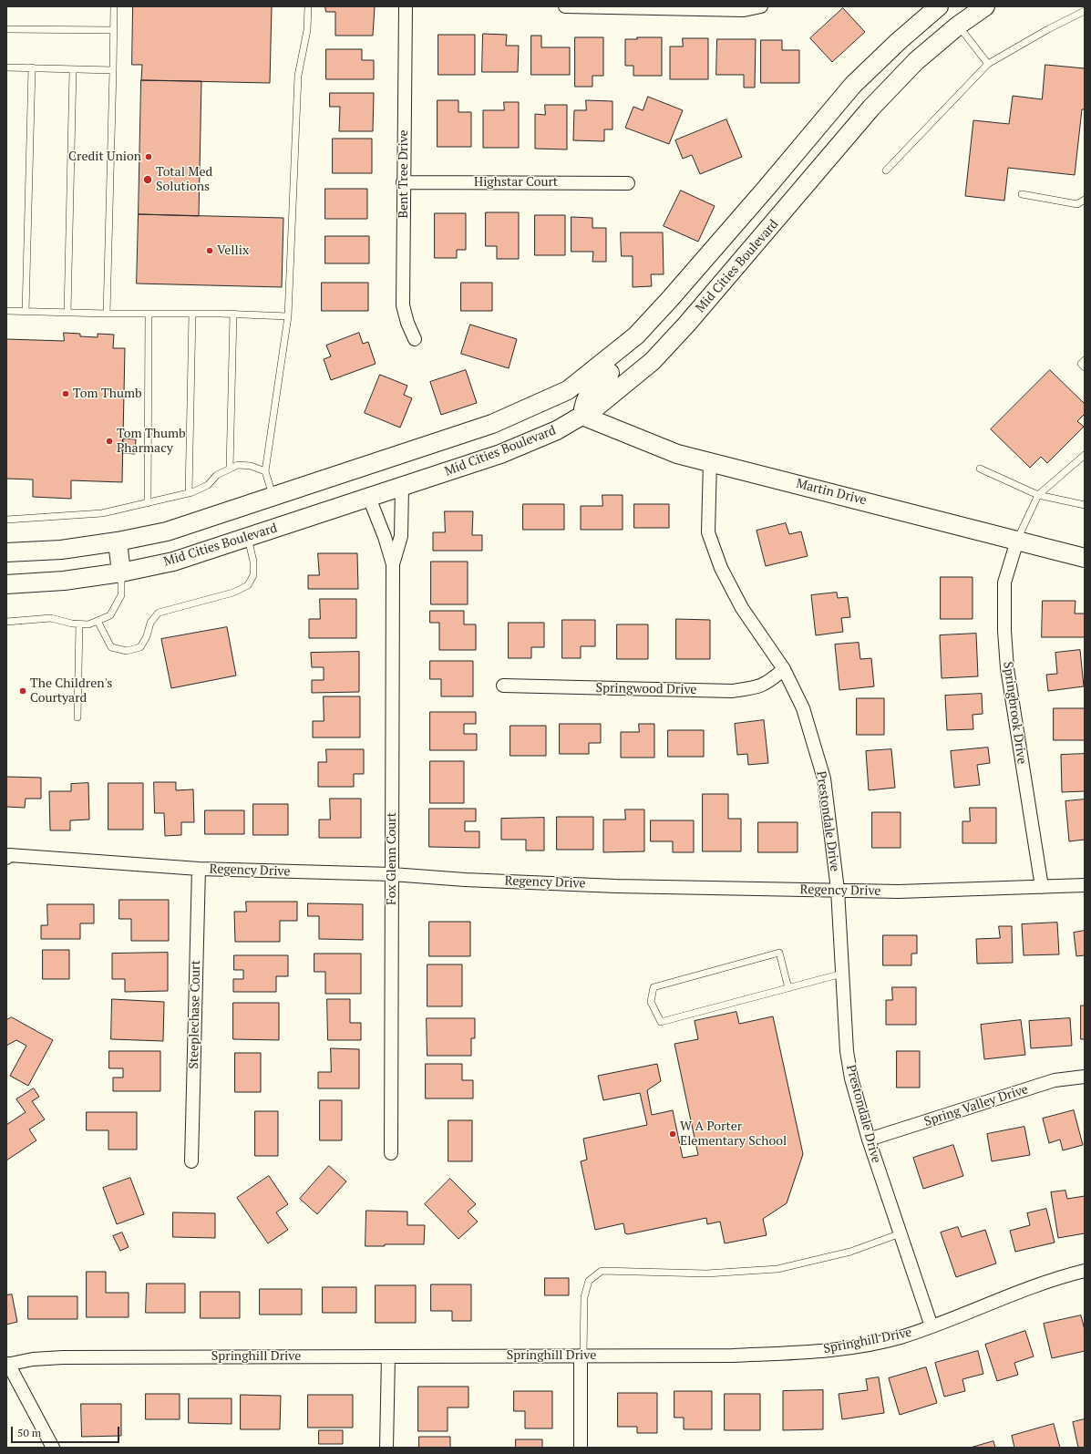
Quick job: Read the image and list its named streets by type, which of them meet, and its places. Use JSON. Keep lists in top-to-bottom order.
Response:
{
  "streets": {
    "main road": ["Mid Cities Boulevard", "Martin Drive"],
    "street": [
      "Bent Tree Drive",
      "Highstar Court",
      "Springwood Drive",
      "Springbrook Drive",
      "Prestondale Drive",
      "Fox Glenn Court",
      "Regency Drive",
      "Steeplechase Court",
      "Spring Valley Drive",
      "Springhill Drive"
    ]
  },
  "crossings": [
    ["Bent Tree Drive", "Highstar Court"],
    ["Mid Cities Boulevard", "Martin Drive"],
    ["Mid Cities Boulevard", "Fox Glenn Court"],
    ["Martin Drive", "Springbrook Drive"],
    ["Martin Drive", "Prestondale Drive"],
    ["Springwood Drive", "Prestondale Drive"],
    ["Springbrook Drive", "Regency Drive"],
    ["Prestondale Drive", "Regency Drive"],
    ["Prestondale Drive", "Spring Valley Drive"],
    ["Prestondale Drive", "Springhill Drive"],
    ["Fox Glenn Court", "Regency Drive"],
    ["Regency Drive", "Steeplechase Court"]
  ],
  "places": [
    "Credit Union",
    "Total Med Solutions",
    "Vellix",
    "Tom Thumb",
    "Tom Thumb Pharmacy",
    "The Children's Courtyard",
    "W A Porter Elementary School"
  ],
  "scale_bar": "50 m"
}
